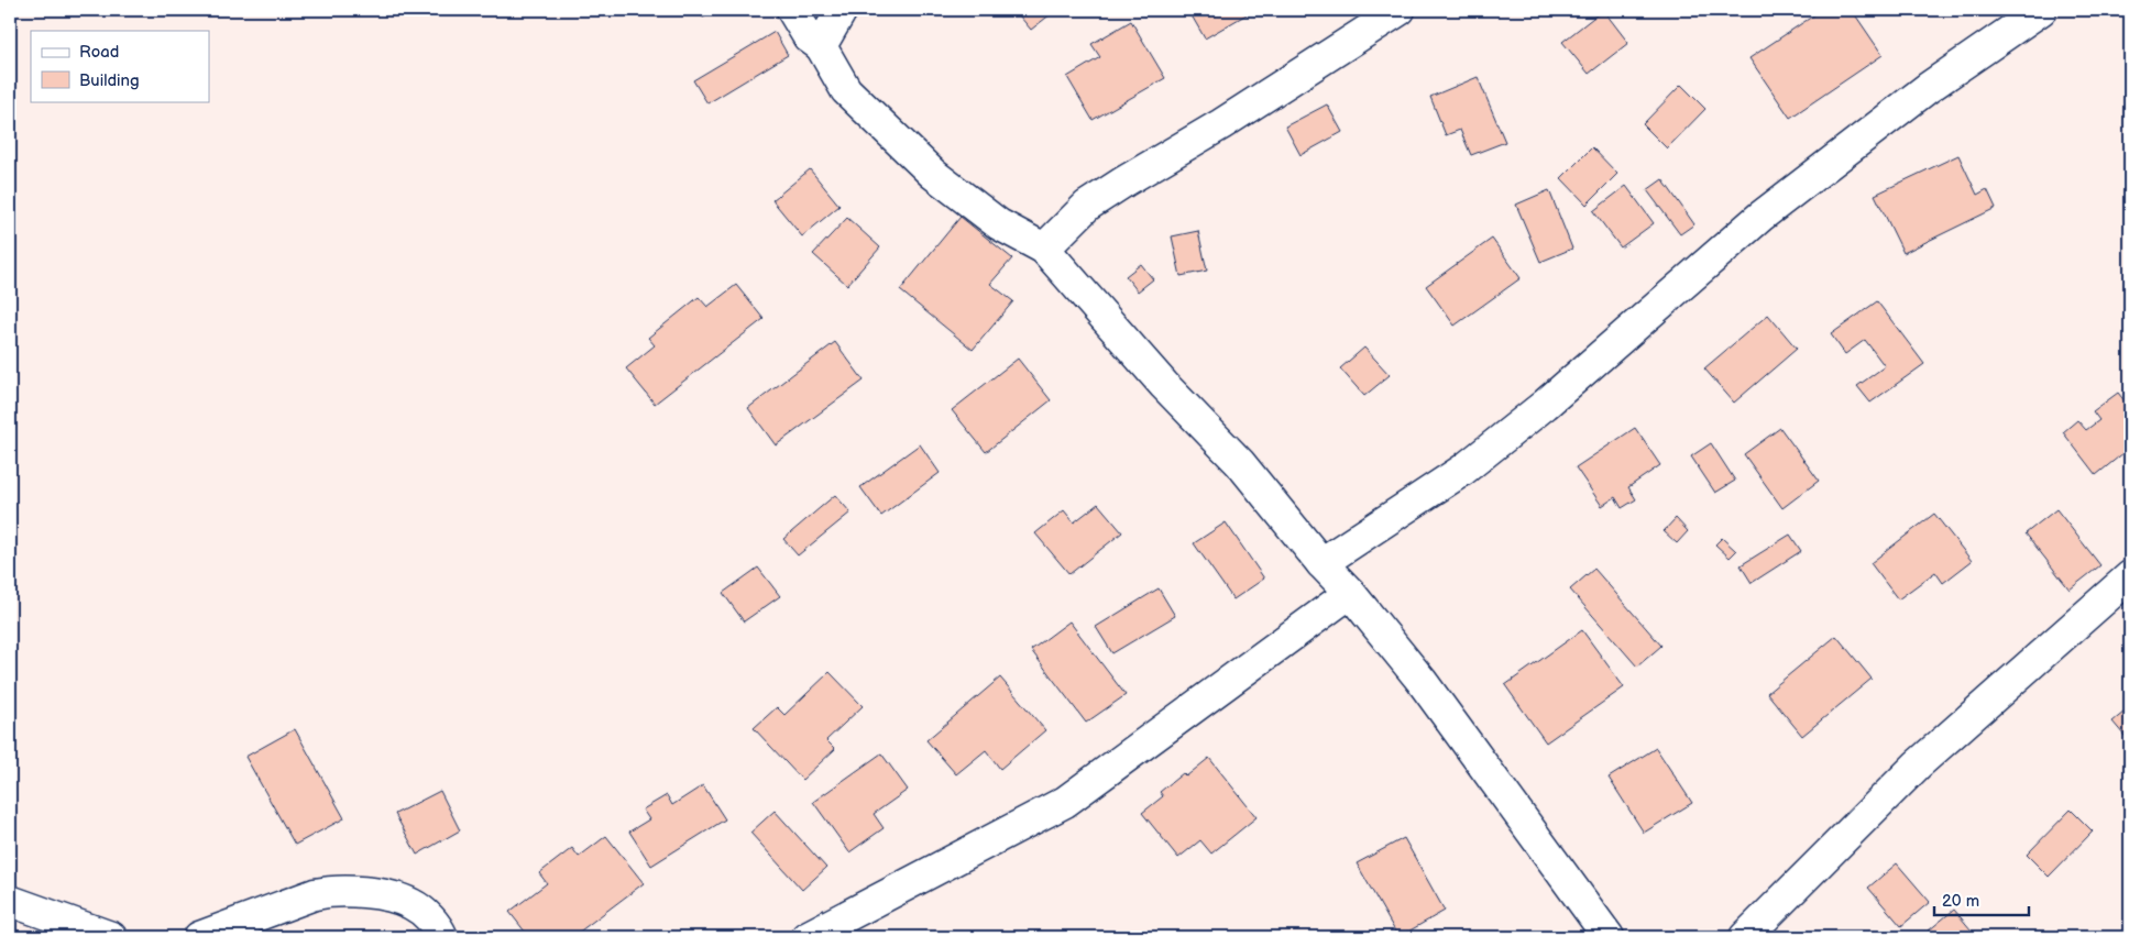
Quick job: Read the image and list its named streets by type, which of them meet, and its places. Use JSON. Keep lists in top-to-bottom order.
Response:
{
  "legend": ["Road", "Building"],
  "scale_bar": "20 m"
}
